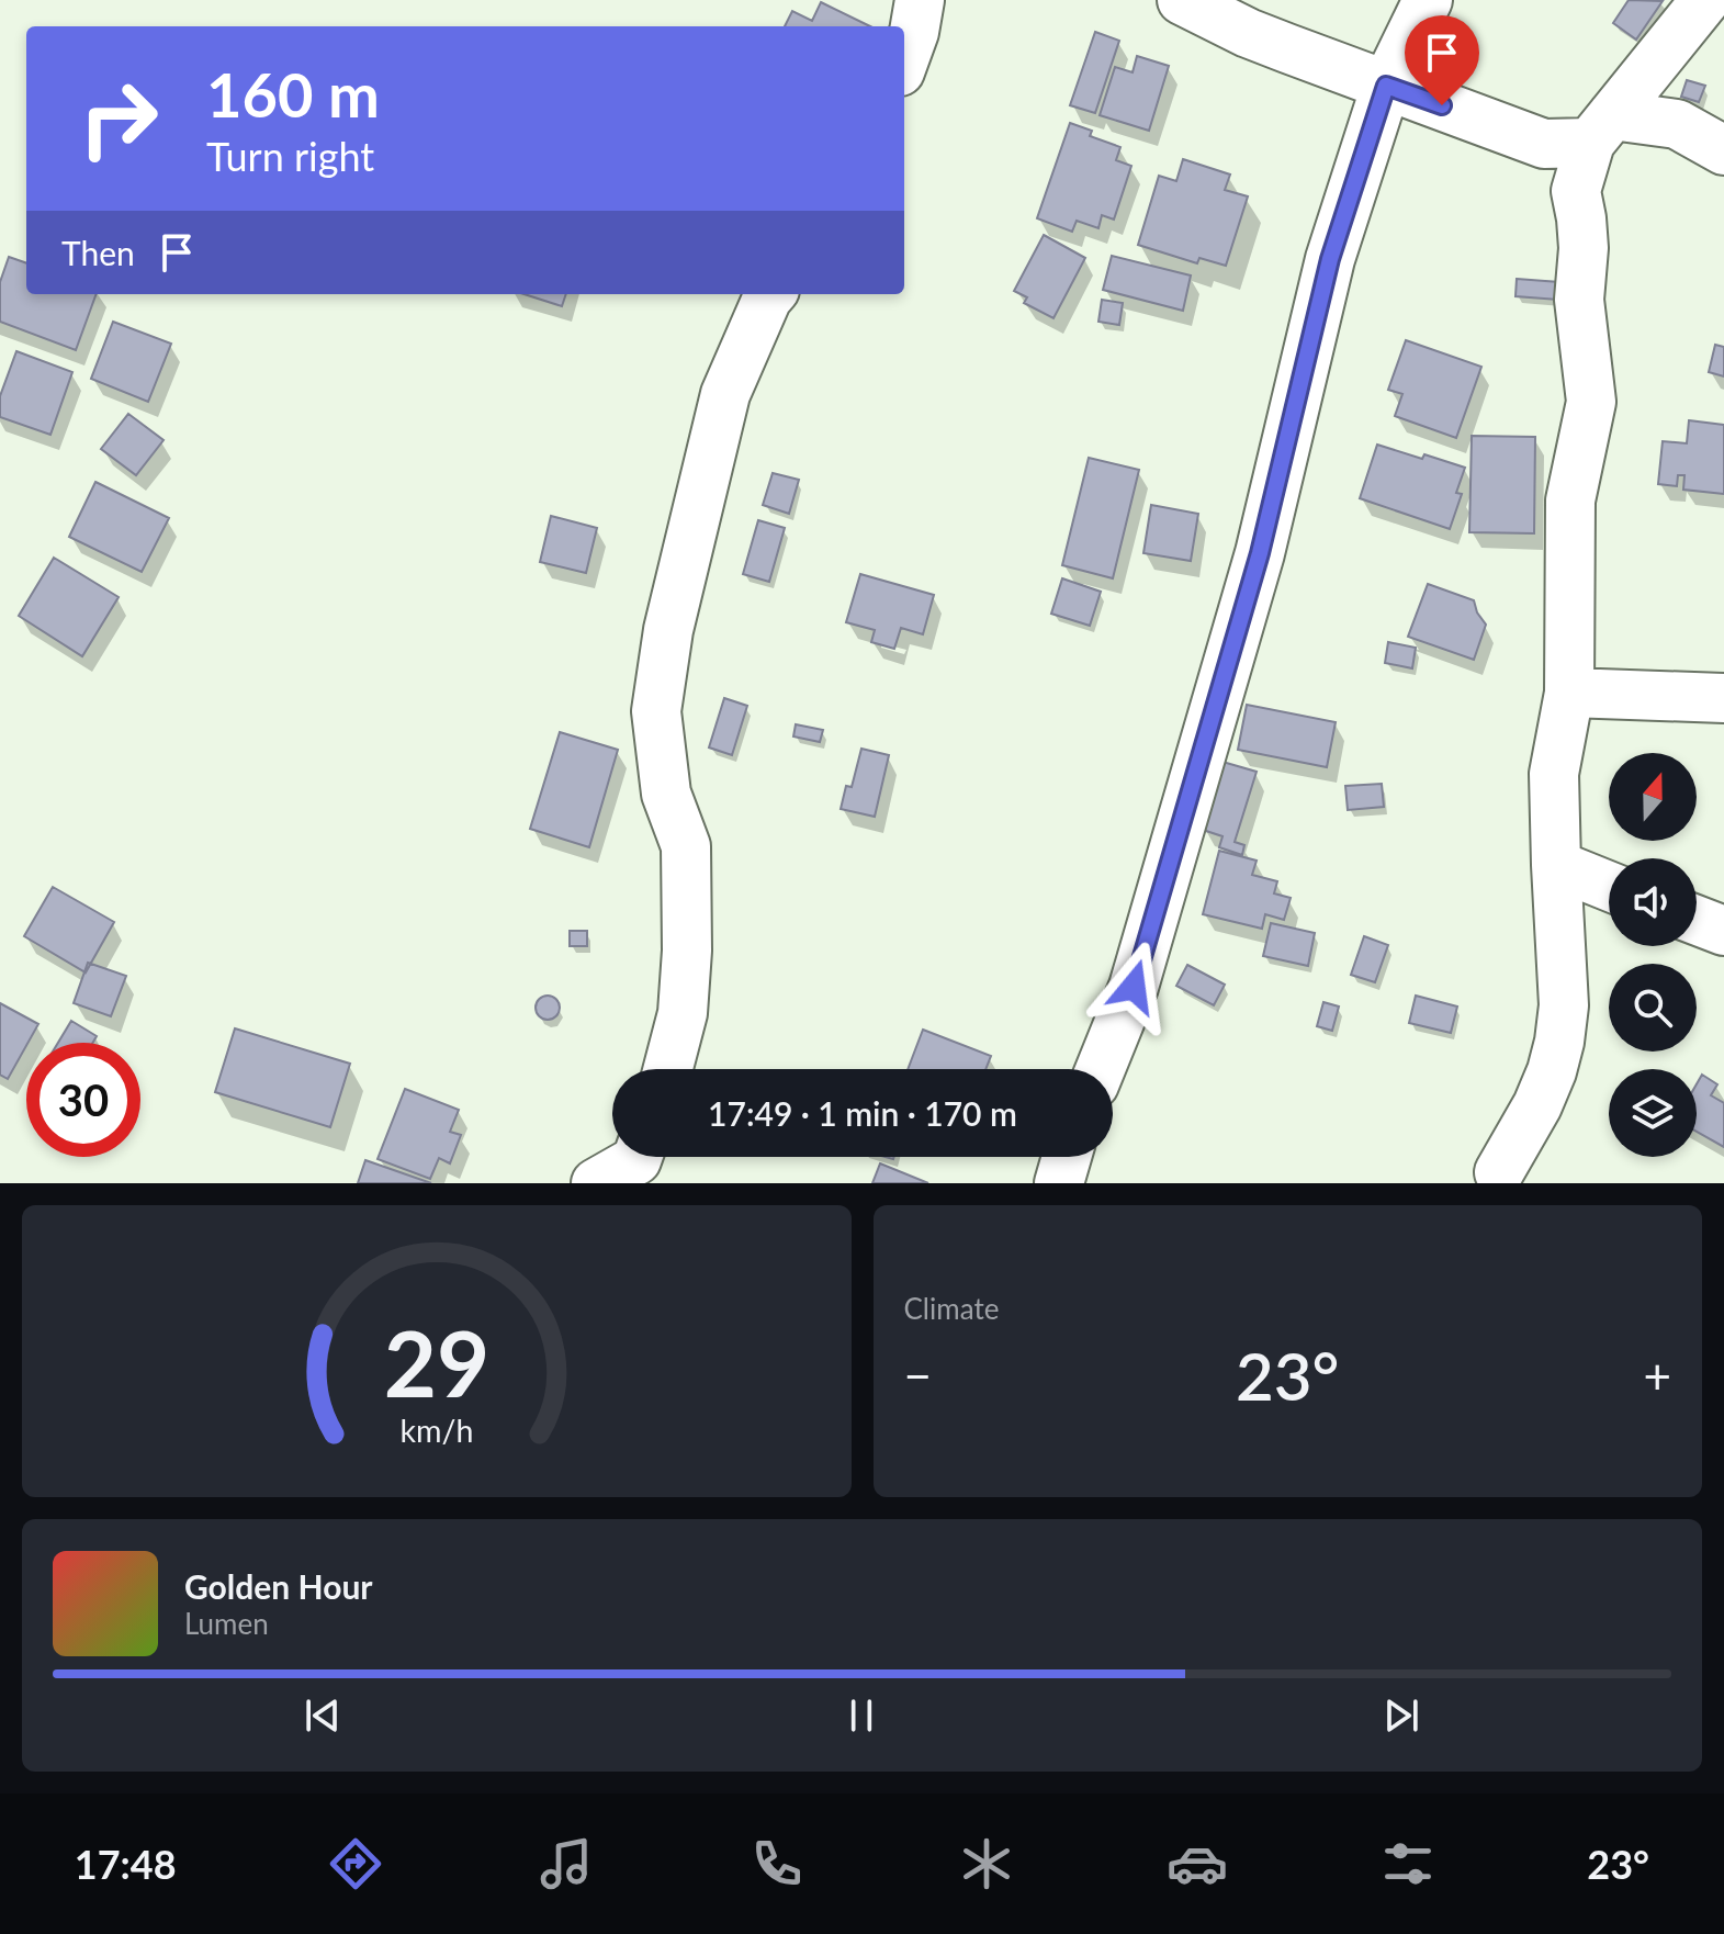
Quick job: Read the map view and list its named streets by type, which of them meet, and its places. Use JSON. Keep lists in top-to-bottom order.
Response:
{
  "north": "top",
  "page": {
    "turn": ["160 m", "Turn right"],
    "then": "Then",
    "limit": "30",
    "trip": "17:49 · 1 min · 170 m",
    "tile": "Climate",
    "heat": ["−", "23°", "+"],
    "song": ["Golden Hour", "Lumen"],
    "tabs": ["17:48", "23°"],
    "gauge": ["29", "km/h"]
  }
}
